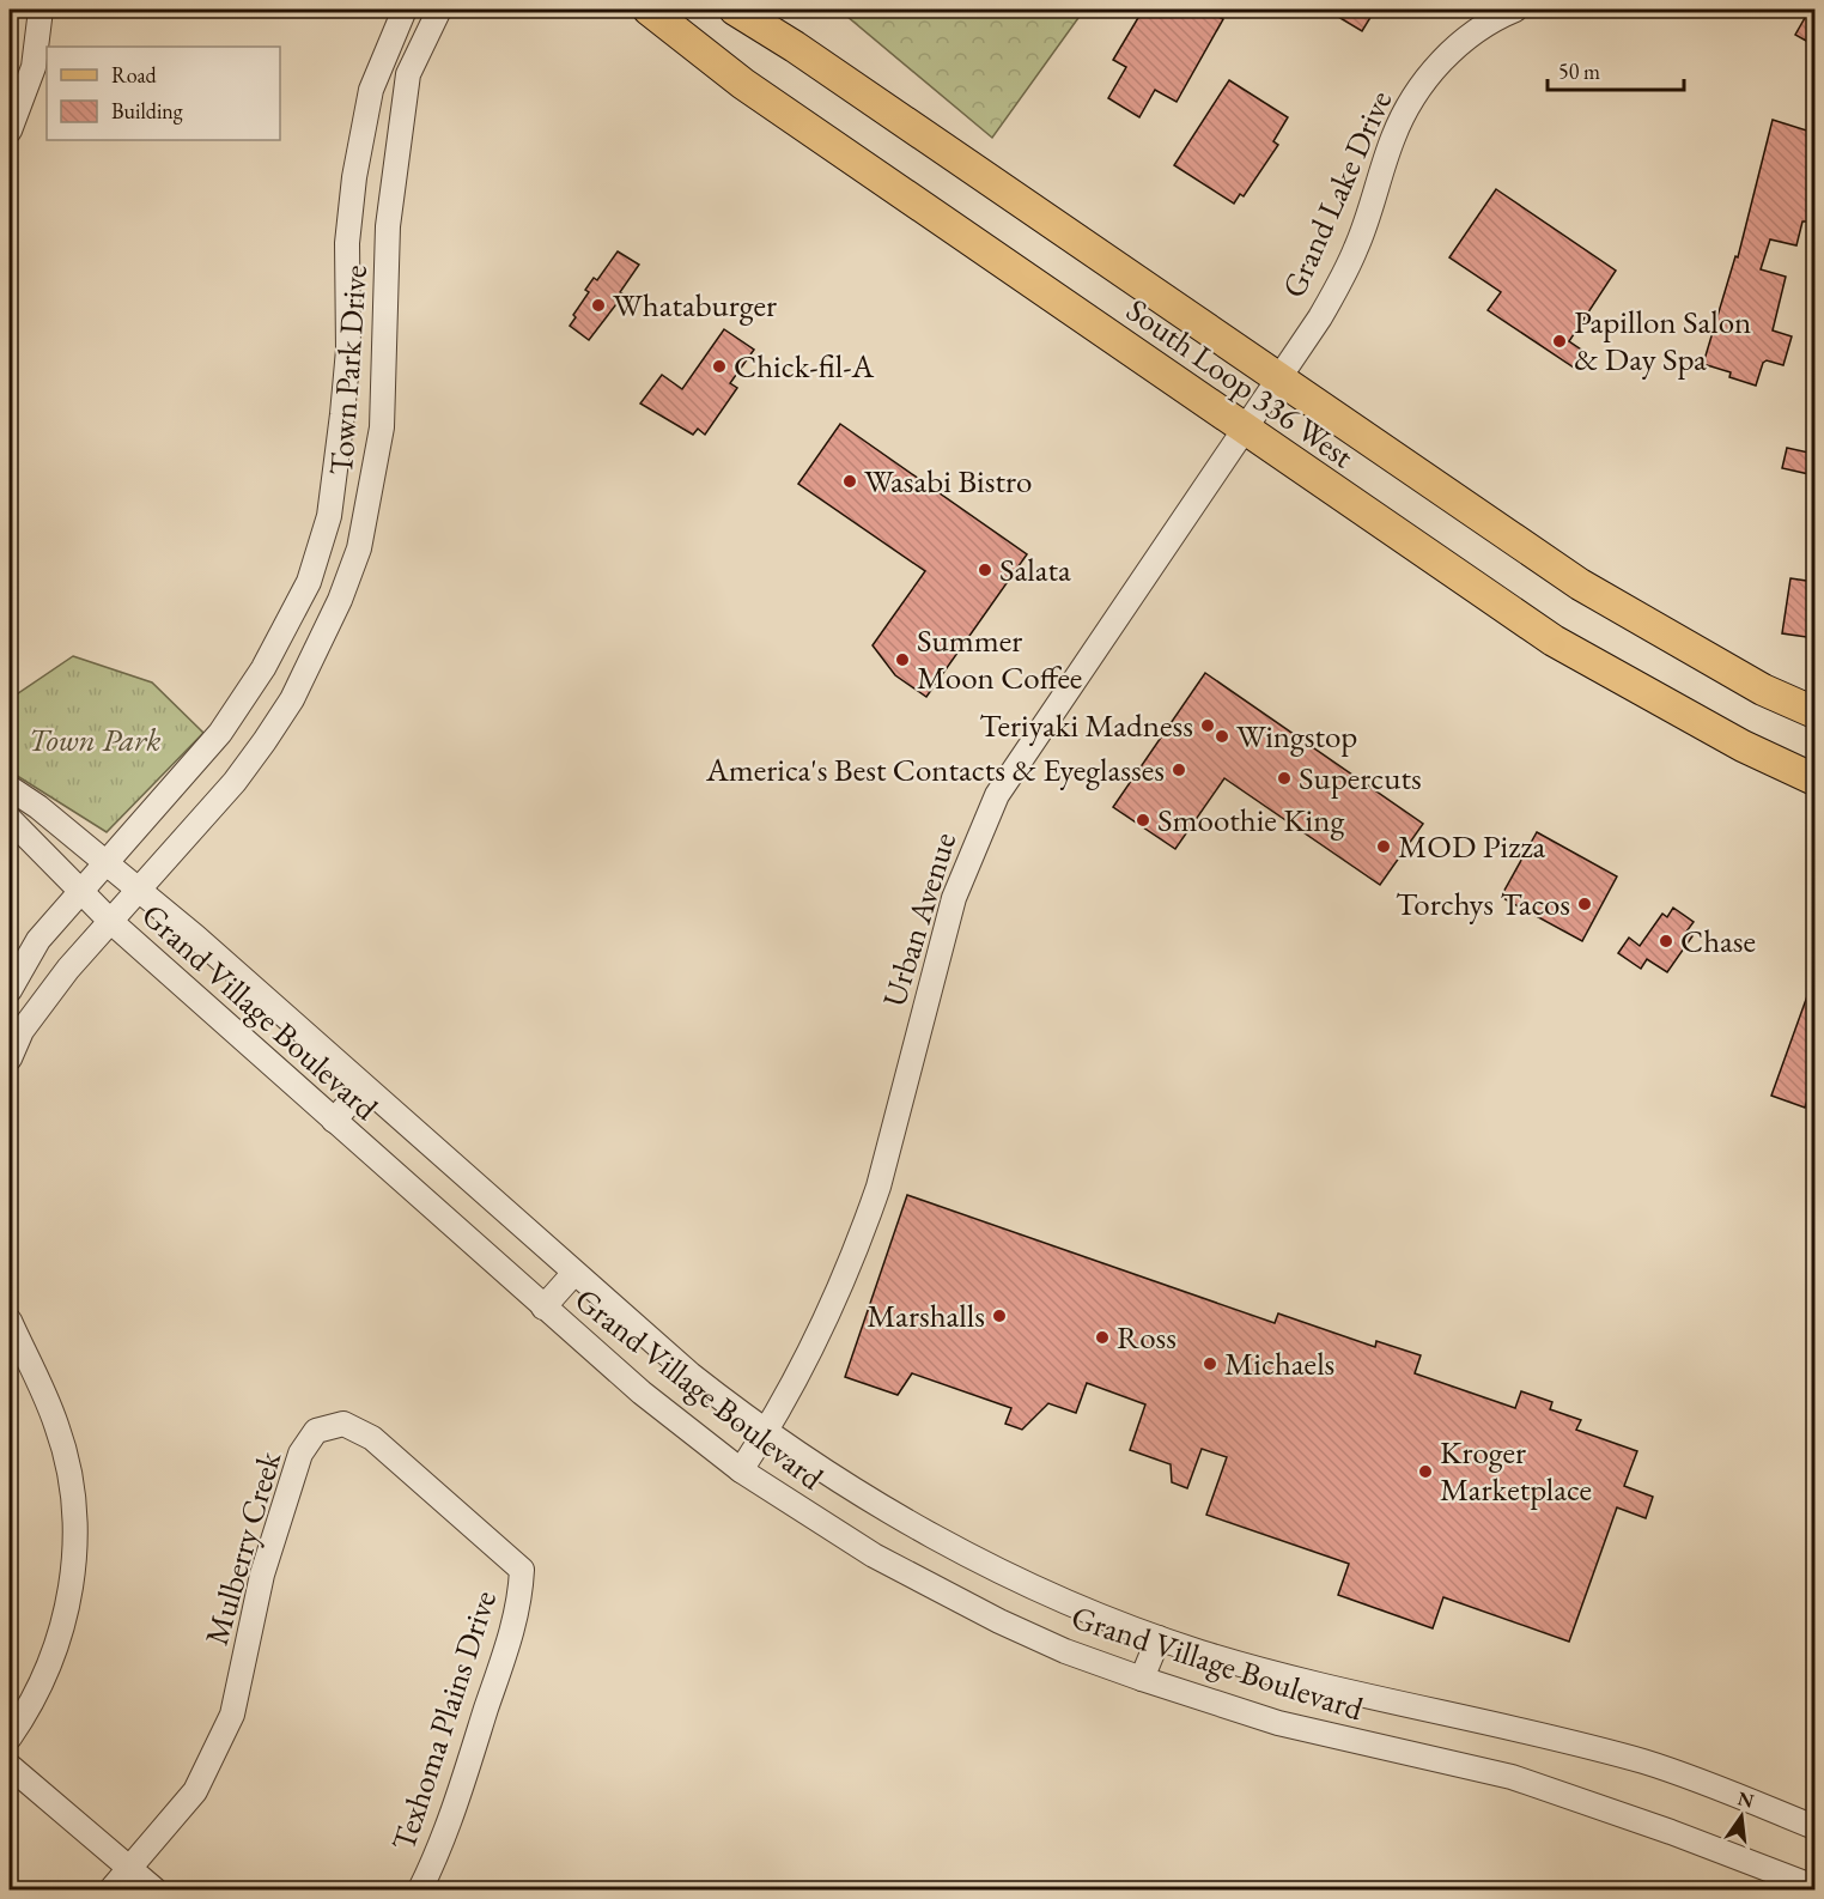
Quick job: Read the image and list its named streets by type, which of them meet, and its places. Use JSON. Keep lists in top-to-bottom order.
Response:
{
  "streets": {
    "main road": ["South Loop 336 West"],
    "street": [
      "Grand Lake Drive",
      "Town Park Drive",
      "Urban Avenue",
      "Grand Village Boulevard",
      "Mulberry Creek",
      "Texhoma Plains Drive"
    ]
  },
  "crossings": [
    ["Grand Lake Drive", "South Loop 336 West"],
    ["Grand Lake Drive", "Urban Avenue"],
    ["Town Park Drive", "Grand Village Boulevard"],
    ["South Loop 336 West", "Urban Avenue"],
    ["Urban Avenue", "Grand Village Boulevard"],
    ["Mulberry Creek", "Texhoma Plains Drive"]
  ],
  "parks": ["Town Park"],
  "places": [
    "Whataburger",
    "Papillon Salon & Day Spa",
    "Chick-fil-A",
    "Wasabi Bistro",
    "Salata",
    "Summer Moon Coffee",
    "Teriyaki Madness",
    "Wingstop",
    "America's Best Contacts & Eyeglasses",
    "Supercuts",
    "Smoothie King",
    "MOD Pizza",
    "Torchys Tacos",
    "Chase",
    "Marshalls",
    "Ross",
    "Michaels",
    "Kroger Marketplace"
  ],
  "legend": ["Road", "Building"],
  "scale_bar": "50 m",
  "north": "top"
}
